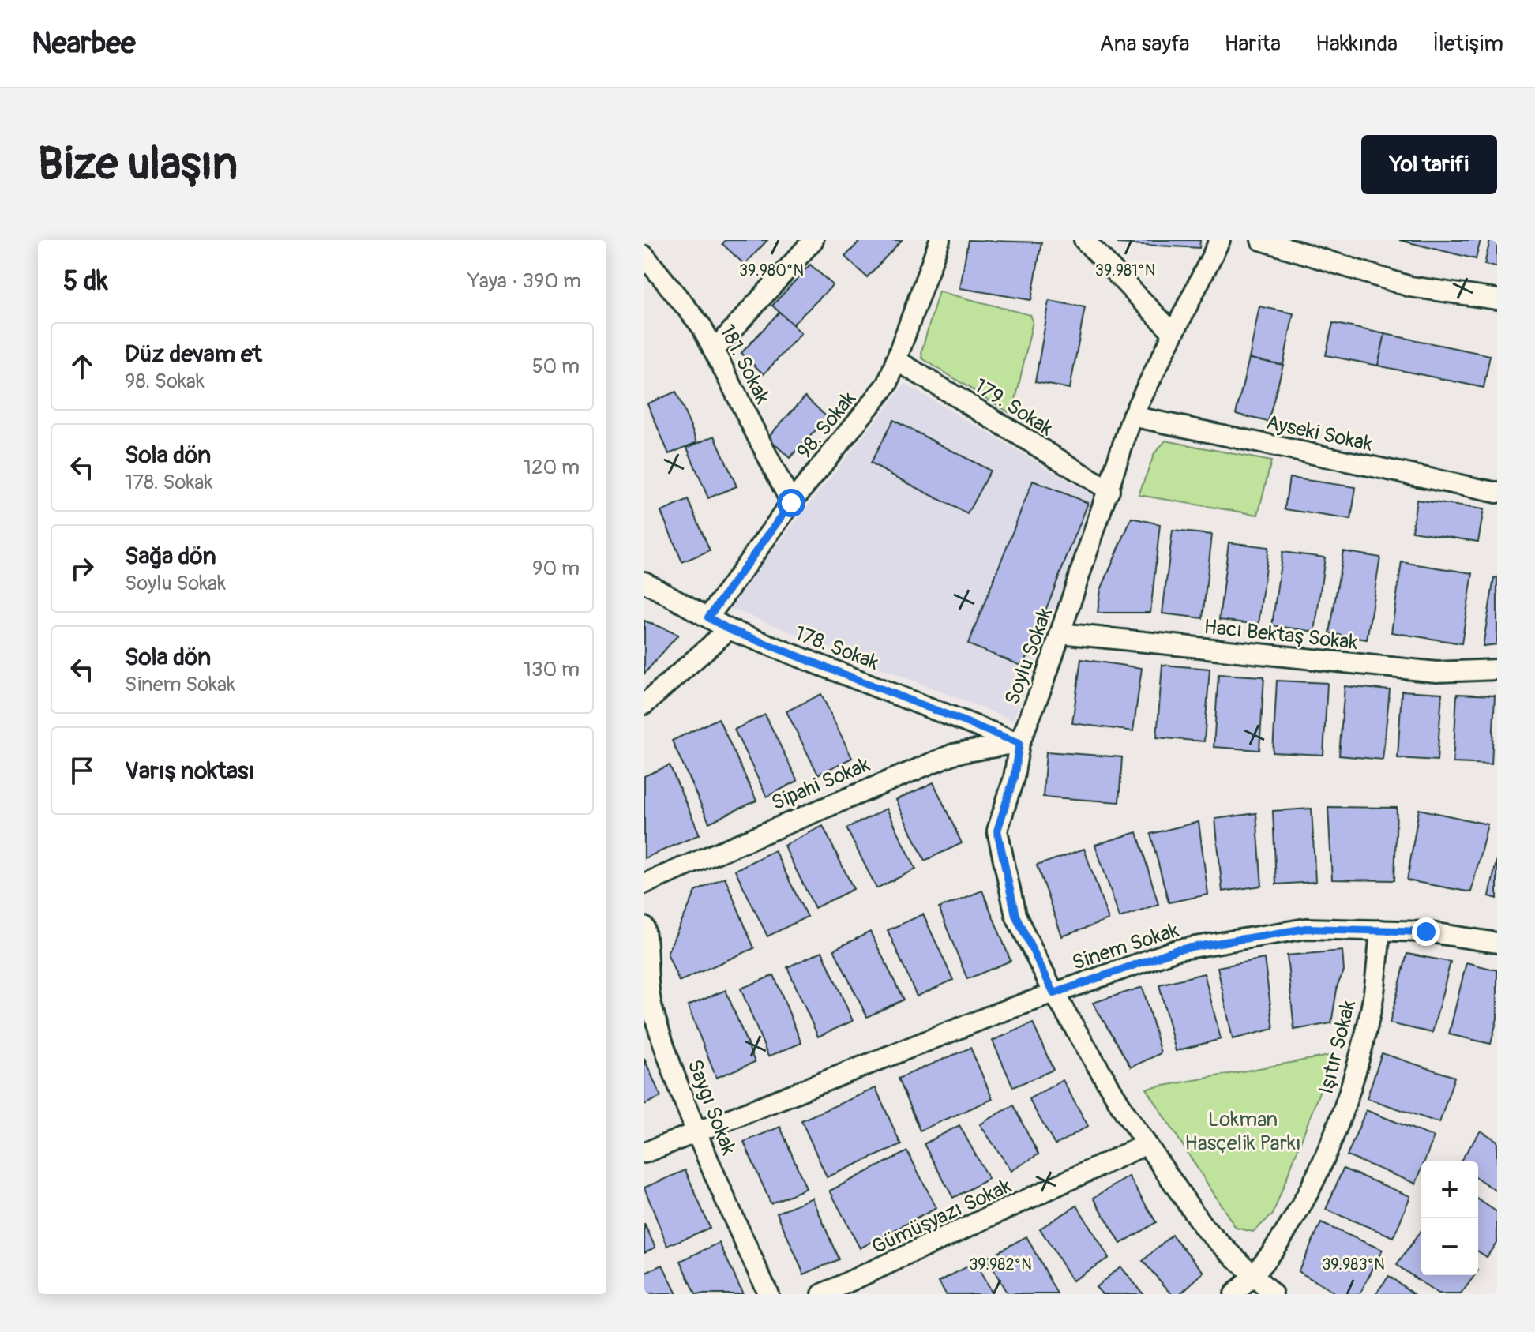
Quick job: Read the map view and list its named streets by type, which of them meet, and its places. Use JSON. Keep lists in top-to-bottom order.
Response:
{
  "streets": {
    "street": [
      "181. Sokak",
      "179. Sokak",
      "98. Sokak",
      "Ayseki Sokak",
      "Hacı Bektaş Sokak",
      "178. Sokak",
      "Soylu Sokak",
      "Sipahi Sokak",
      "Sinem Sokak",
      "Işıtır Sokak",
      "Saygı Sokak",
      "Gümüşyazı Sokak"
    ]
  },
  "crossings": [
    ["181. Sokak", "98. Sokak"],
    ["179. Sokak", "98. Sokak"],
    ["179. Sokak", "Soylu Sokak"],
    ["98. Sokak", "178. Sokak"],
    ["Ayseki Sokak", "Soylu Sokak"],
    ["Hacı Bektaş Sokak", "Soylu Sokak"],
    ["178. Sokak", "Soylu Sokak"],
    ["178. Sokak", "Sipahi Sokak"],
    ["Soylu Sokak", "Sipahi Sokak"],
    ["Soylu Sokak", "Sinem Sokak"],
    ["Soylu Sokak", "Işıtır Sokak"],
    ["Soylu Sokak", "Gümüşyazı Sokak"],
    ["Sinem Sokak", "Işıtır Sokak"],
    ["Sinem Sokak", "Saygı Sokak"]
  ],
  "parks": ["Lokman Hasçelik Parkı"],
  "page": {
    "header": "Nearbee",
    "nav": [
      "Ana sayfa",
      "Harita",
      "Hakkında",
      "İletişim"
    ],
    "buttons": "Yol tarifi",
    "title": "Bize ulaşın",
    "heading": ["5 dk", "Yaya · 390 m"],
    "list": [
      ["Düz devam et", "98. Sokak", "50 m"],
      ["Sola dön", "178. Sokak", "120 m"],
      ["Sağa dön", "Soylu Sokak", "90 m"],
      ["Sola dön", "Sinem Sokak", "130 m"],
      "Varış noktası"
    ],
    "map_buttons": ["+", "−"]
  },
  "coordinates": [
    "39.980°N",
    "39.981°N",
    "39.982°N",
    "39.983°N"
  ]
}
